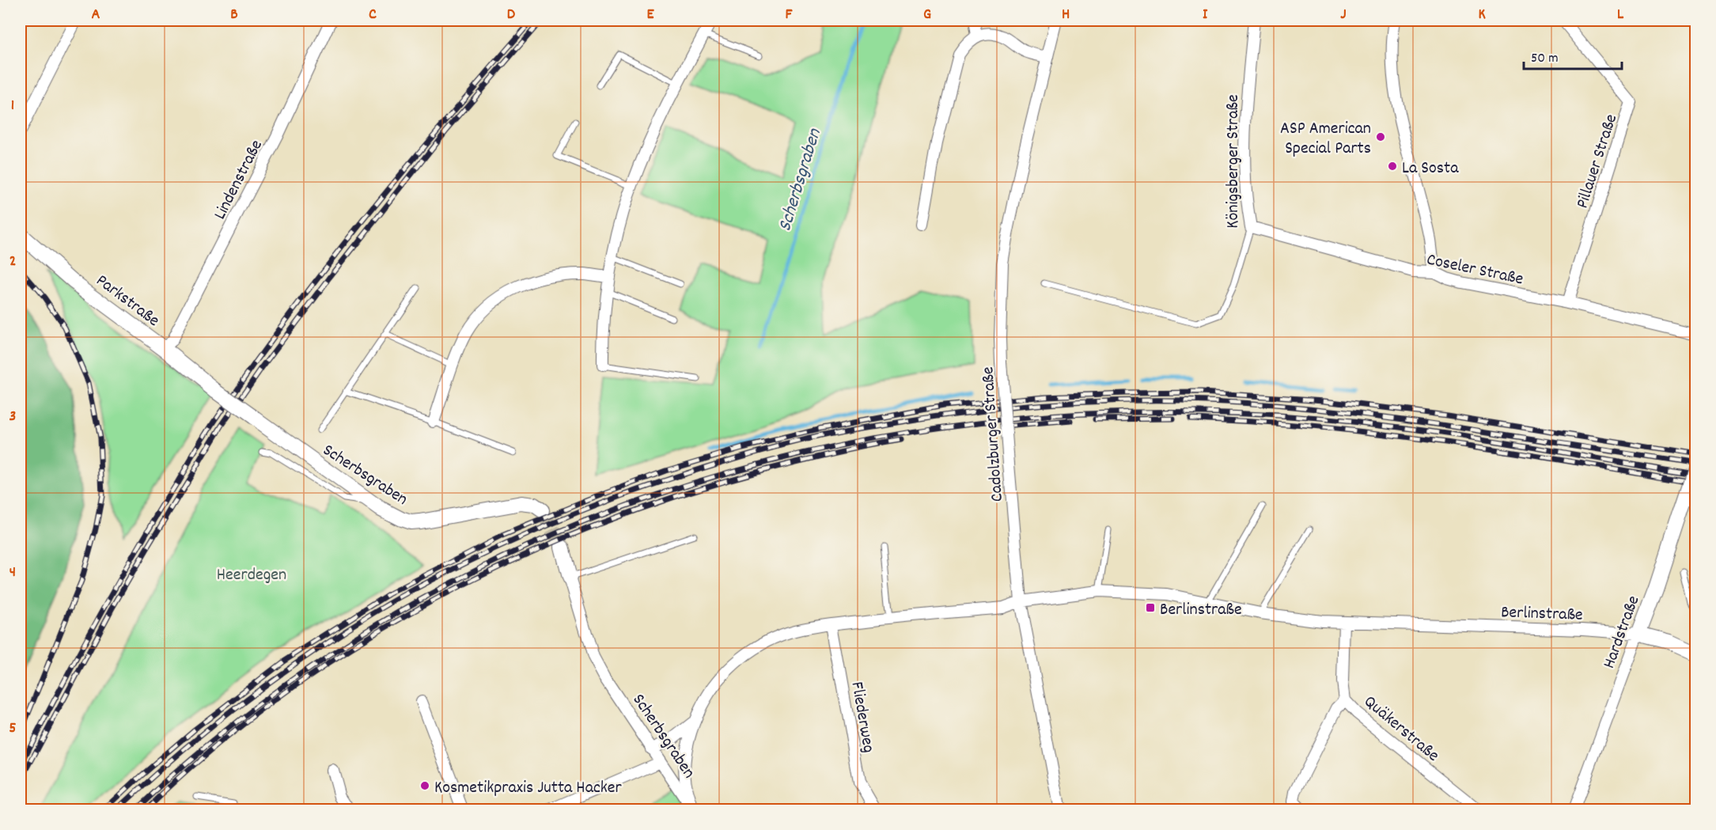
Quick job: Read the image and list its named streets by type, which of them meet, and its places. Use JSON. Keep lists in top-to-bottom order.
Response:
{
  "streets": {
    "street": [
      "Pillauer Straße",
      "Königsberger Straße",
      "Lindenstraße",
      "Coseler Straße",
      "Parkstraße",
      "Cadolzburger Straße",
      "Scherbsgraben",
      "Berlinstraße",
      "Hardstraße",
      "Fliederweg",
      "Quäkerstraße"
    ]
  },
  "crossings": [
    ["Pillauer Straße", "Coseler Straße"],
    ["Königsberger Straße", "Coseler Straße"],
    ["Lindenstraße", "Parkstraße"],
    ["Parkstraße", "Scherbsgraben"],
    ["Cadolzburger Straße", "Berlinstraße"],
    ["Scherbsgraben", "Berlinstraße"],
    ["Berlinstraße", "Hardstraße"],
    ["Berlinstraße", "Fliederweg"],
    ["Berlinstraße", "Quäkerstraße"]
  ],
  "water": ["Scherbsgraben"],
  "parks": ["Heerdegen"],
  "places": {
    "other": ["ASP American Special Parts", "La Sosta", "Kosmetikpraxis Jutta Hacker"],
    "transit": ["Berlinstraße"]
  },
  "scale_bar": "50 m",
  "grid": {
    "columns": [
      "A",
      "B",
      "C",
      "D",
      "E",
      "F",
      "G",
      "H",
      "I",
      "J",
      "K",
      "L"
    ],
    "rows": [
      "1",
      "2",
      "3",
      "4",
      "5"
    ]
  }
}
